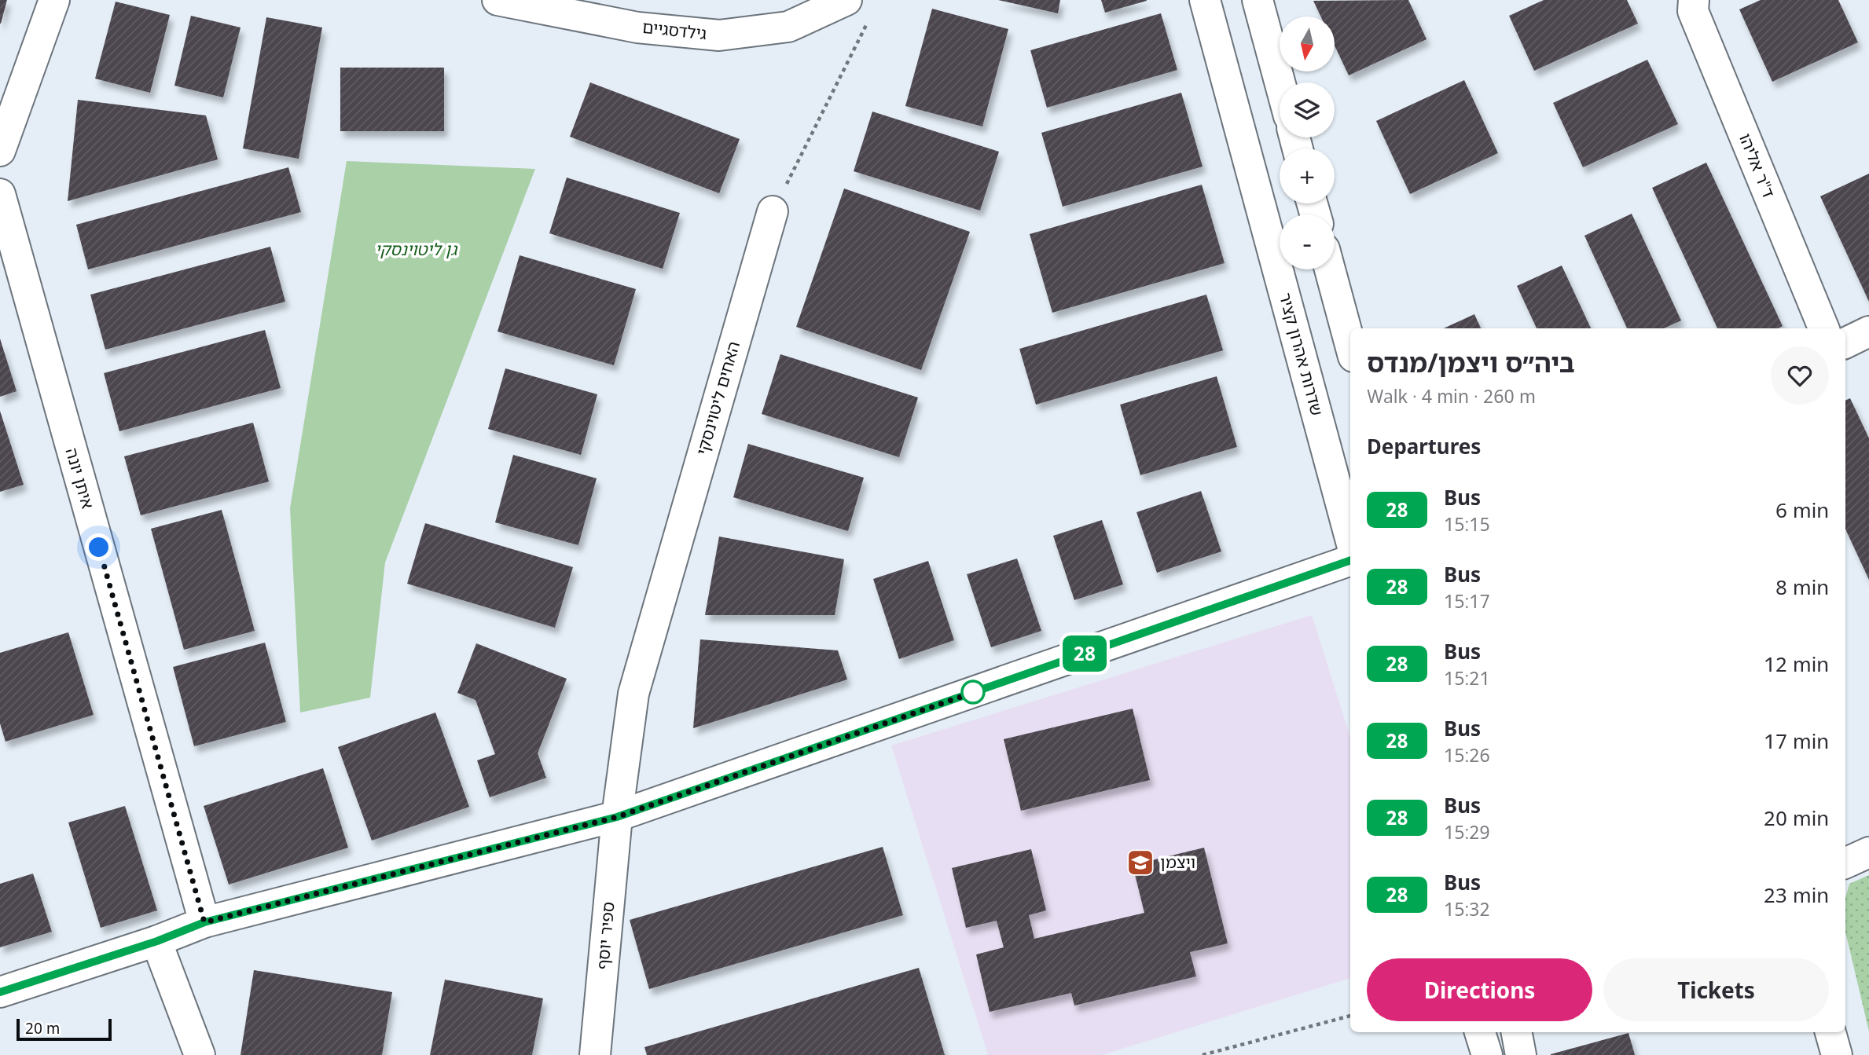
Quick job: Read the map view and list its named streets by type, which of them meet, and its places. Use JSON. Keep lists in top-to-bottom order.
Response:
{
  "streets": {
    "street": [
      "גילדסגיים",
      "ד\"ר אליהו",
      "שדרות אהרון קציר",
      "האחים ליטוינסקי",
      "איתן יונה",
      "ספיר יוסף"
    ]
  },
  "crossings": [
    ["האחים ליטוינסקי", "ספיר יוסף"]
  ],
  "parks": ["גן ליטוינסקי"],
  "places": {
    "school or university": ["ויצמן"]
  },
  "lines": ["bus line 28"],
  "scale_bar": "20 m",
  "north": "bottom",
  "page": {
    "on_map": "28",
    "map_buttons": ["+", "−"],
    "heading": [
      ["ביה״ס ויצמן/מנדס", "Walk · 4 min · 260 m"],
      "Departures"
    ],
    "list": [
      {
        "mark": "28",
        "name": "Bus",
        "note": "15:15",
        "value": "6 min"
      },
      {
        "mark": "28",
        "name": "Bus",
        "note": "15:17",
        "value": "8 min"
      },
      {
        "mark": "28",
        "name": "Bus",
        "note": "15:21",
        "value": "12 min"
      },
      {
        "mark": "28",
        "name": "Bus",
        "note": "15:26",
        "value": "17 min"
      },
      {
        "mark": "28",
        "name": "Bus",
        "note": "15:29",
        "value": "20 min"
      },
      {
        "mark": "28",
        "name": "Bus",
        "note": "15:32",
        "value": "23 min"
      }
    ],
    "buttons": ["Directions", "Tickets"],
    "scale": "20 m"
  }
}
